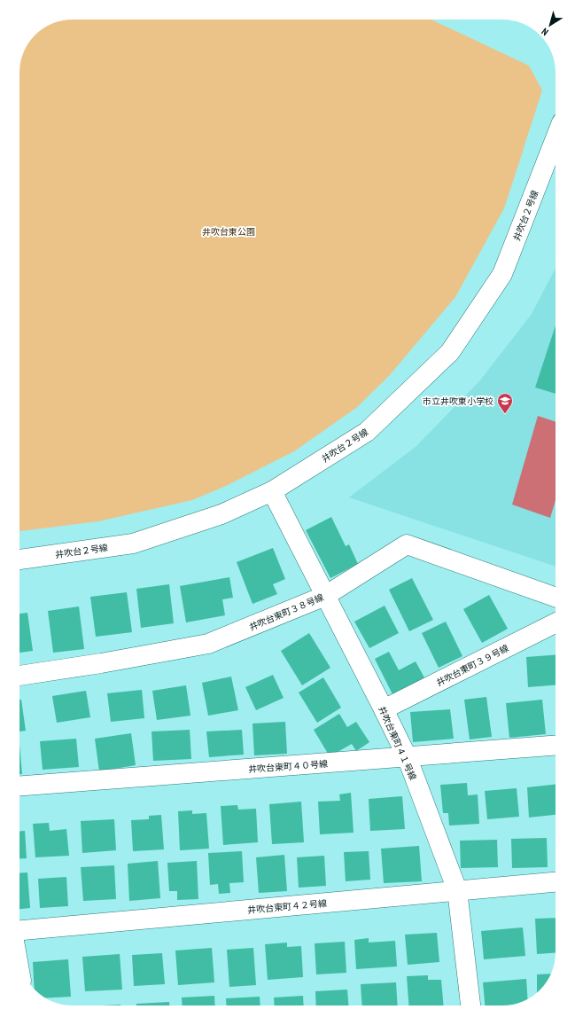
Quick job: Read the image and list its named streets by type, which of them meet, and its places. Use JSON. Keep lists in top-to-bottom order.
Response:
{
  "streets": {
    "street": [
      "井吹台２号線",
      "井吹台東町３８号線",
      "井吹台東町３９号線",
      "井吹台東町４１号線",
      "井吹台東町４０号線",
      "井吹台東町４２号線"
    ]
  },
  "crossings": [
    ["井吹台２号線", "井吹台東町４１号線"],
    ["井吹台東町３８号線", "井吹台東町４１号線"],
    ["井吹台東町３９号線", "井吹台東町４１号線"],
    ["井吹台東町４１号線", "井吹台東町４０号線"],
    ["井吹台東町４１号線", "井吹台東町４２号線"]
  ],
  "parks": ["井吹台東公園"],
  "places": {
    "school or university": ["市立井吹東小学校"]
  },
  "north": "bottom left"
}
